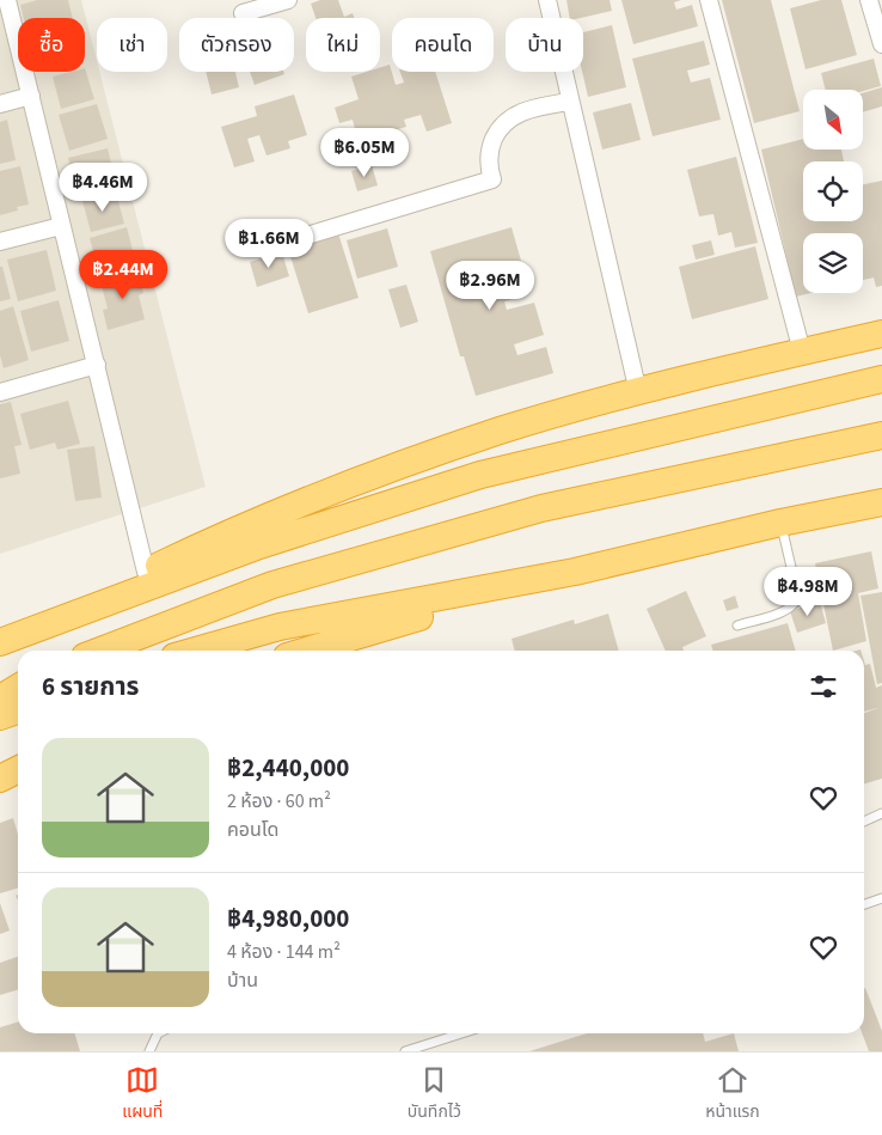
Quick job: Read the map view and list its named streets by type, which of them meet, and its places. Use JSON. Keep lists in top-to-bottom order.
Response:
{
  "north": "bottom right",
  "page": {
    "chip": [
      "ซื้อ",
      "เช่า",
      "ตัวกรอง",
      "ใหม่",
      "คอนโด",
      "บ้าน"
    ],
    "price": [
      "฿6.05M",
      "฿4.46M",
      "฿1.66M",
      "฿2.44M",
      "฿2.96M",
      "฿4.98M"
    ],
    "heading": "6 รายการ",
    "list": [
      {
        "name": "฿2,440,000",
        "note": "2 ห้อง · 60 m² · คอนโด"
      },
      {
        "name": "฿4,980,000",
        "note": "4 ห้อง · 144 m² · บ้าน"
      }
    ],
    "tabs": ["แผนที่", "บันทึกไว้", "หน้าแรก"]
  }
}
